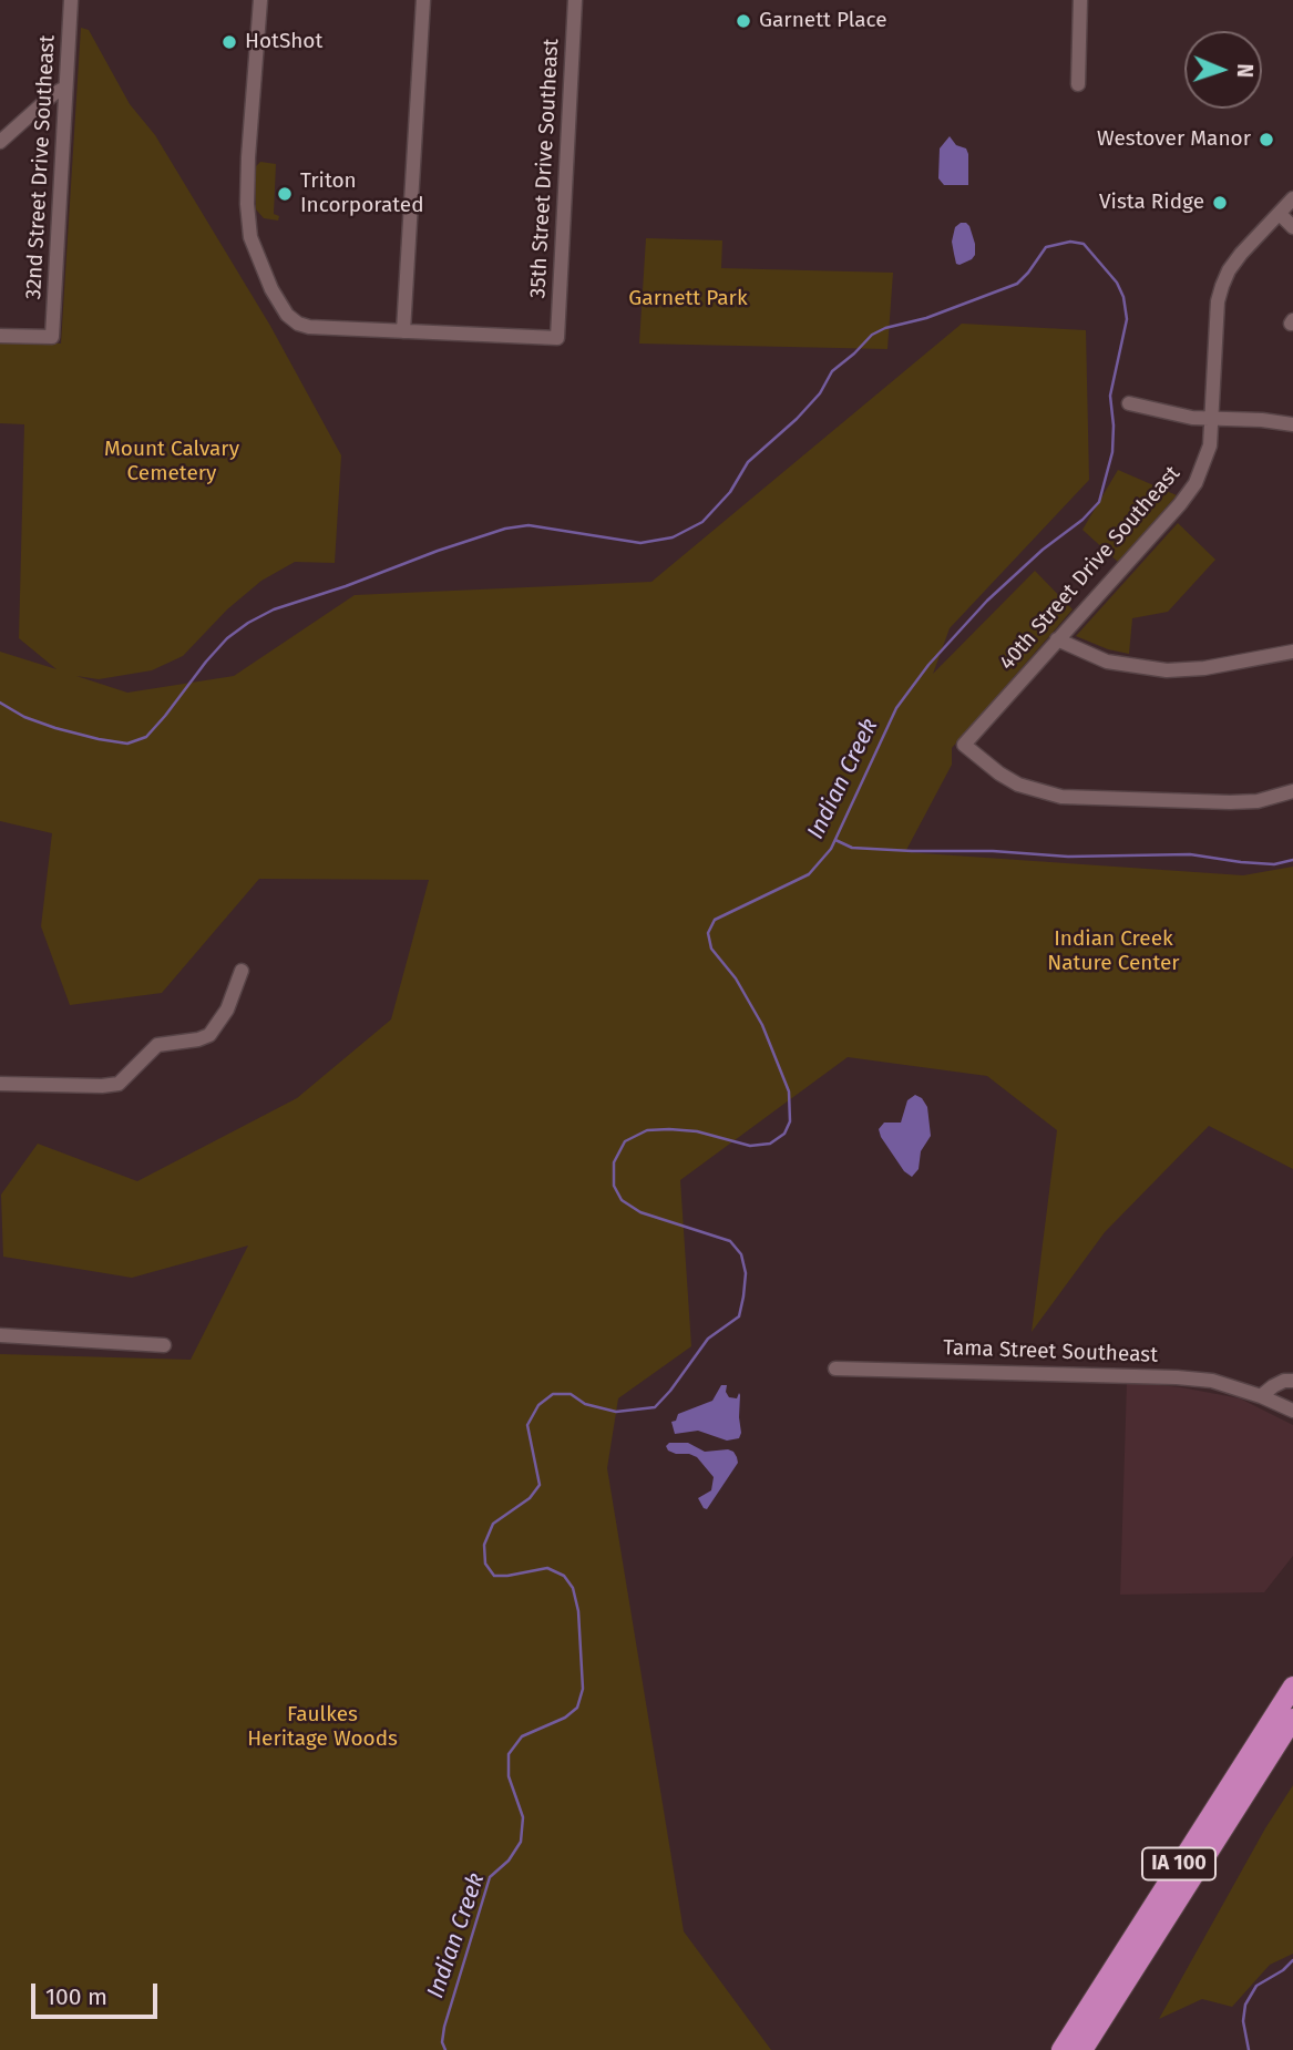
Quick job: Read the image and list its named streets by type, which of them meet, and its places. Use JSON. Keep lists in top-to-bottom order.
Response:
{
  "streets": {
    "highway": ["IA 100"],
    "street": [
      "32nd Street Drive Southeast",
      "35th Street Drive Southeast",
      "40th Street Drive Southeast",
      "Tama Street Southeast"
    ]
  },
  "water": ["Indian Creek"],
  "parks": [
    "Garnett Park",
    "Mount Calvary Cemetery",
    "Indian Creek Nature Center",
    "Faulkes Heritage Woods"
  ],
  "places": [
    "Garnett Place",
    "HotShot",
    "Westover Manor",
    "Triton Incorporated",
    "Vista Ridge"
  ],
  "scale_bar": "100 m",
  "north": "right"
}
